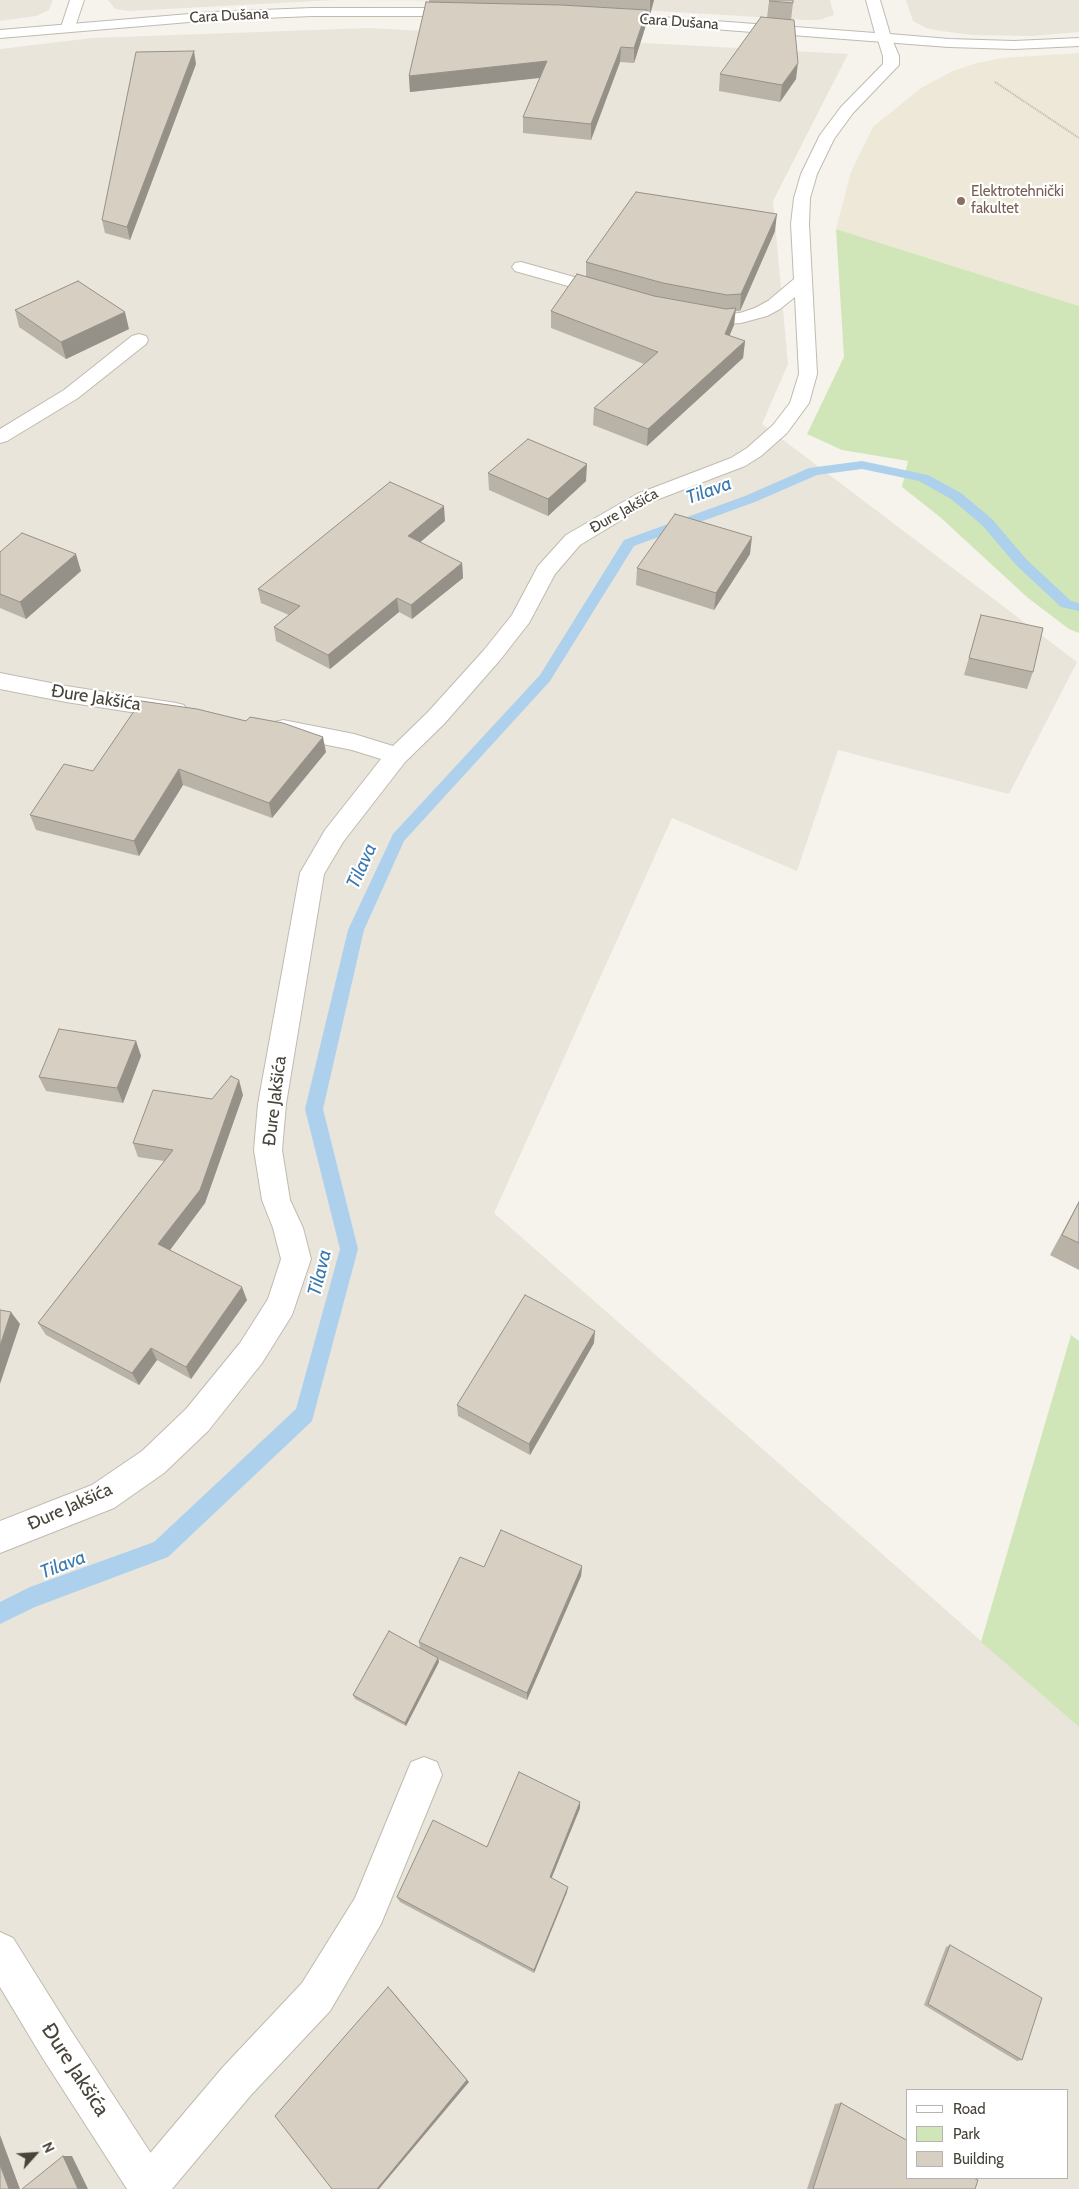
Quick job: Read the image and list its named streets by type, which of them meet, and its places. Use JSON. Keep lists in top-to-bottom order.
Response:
{
  "streets": {
    "street": ["Cara Dušana", "Đure Jakšića"]
  },
  "crossings": [
    ["Cara Dušana", "Đure Jakšića"]
  ],
  "water": ["Tilava"],
  "places": ["Elektrotehnički fakultet"],
  "legend": ["Road", "Park", "Building"],
  "north": "top right"
}
